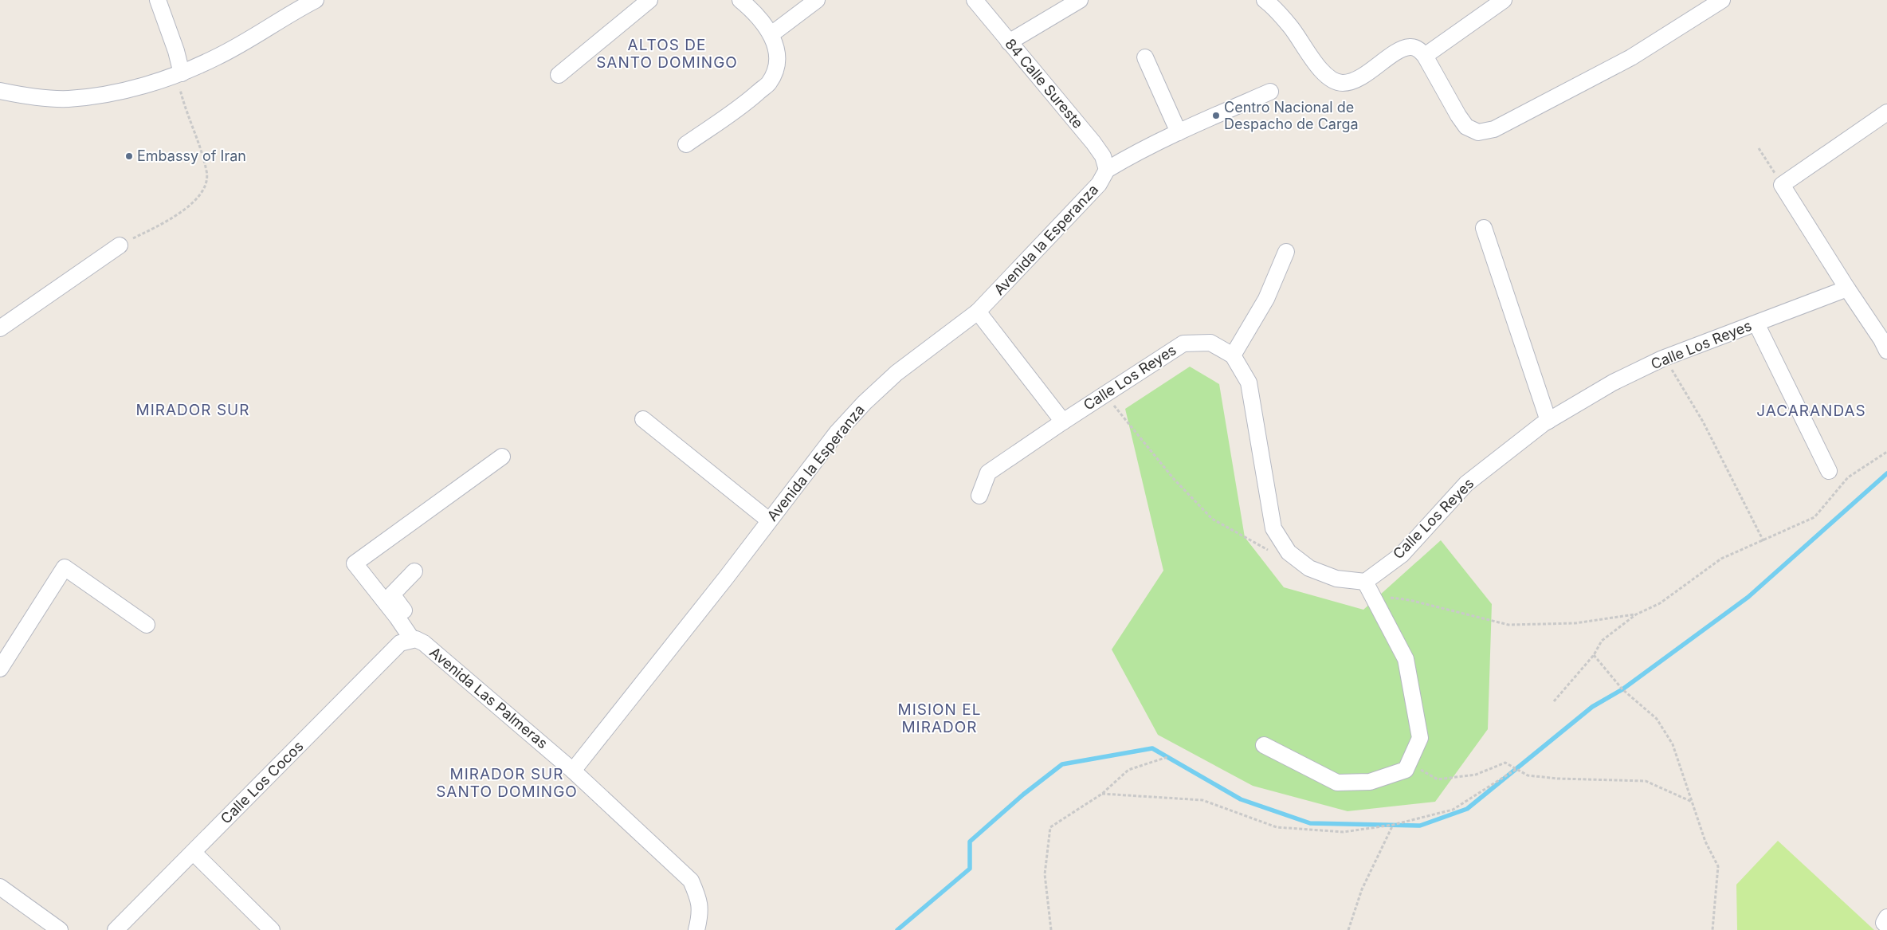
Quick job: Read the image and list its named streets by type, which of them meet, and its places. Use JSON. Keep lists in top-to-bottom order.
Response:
{
  "streets": {
    "street": [
      "84 Calle Sureste",
      "Avenida la Esperanza",
      "Calle Los Reyes",
      "Avenida Las Palmeras",
      "Calle Los Cocos"
    ]
  },
  "crossings": [
    ["84 Calle Sureste", "Avenida la Esperanza"],
    ["Avenida la Esperanza", "Avenida Las Palmeras"],
    ["Avenida Las Palmeras", "Calle Los Cocos"]
  ],
  "districts": [
    "ALTOS DE SANTO DOMINGO",
    "MIRADOR SUR",
    "JACARANDAS",
    "MISION EL MIRADOR",
    "MIRADOR SUR SANTO DOMINGO"
  ],
  "places": ["Centro Nacional de Despacho de Carga", "Embassy of Iran"]
}
